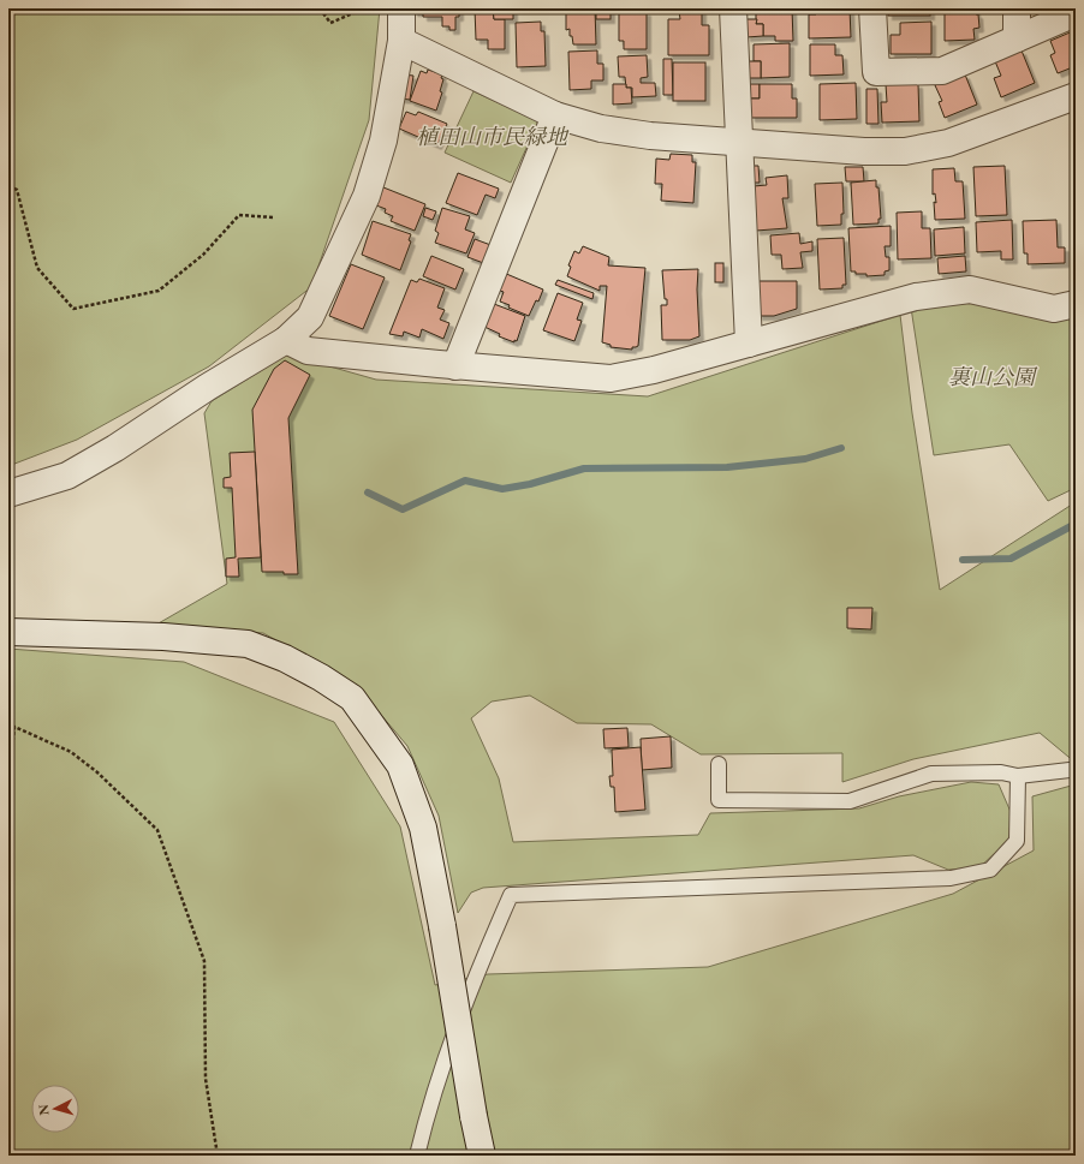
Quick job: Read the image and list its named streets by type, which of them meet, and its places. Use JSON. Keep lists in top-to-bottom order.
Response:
{
  "parks": ["植田山市民緑地", "裏山公園"],
  "north": "left"
}
